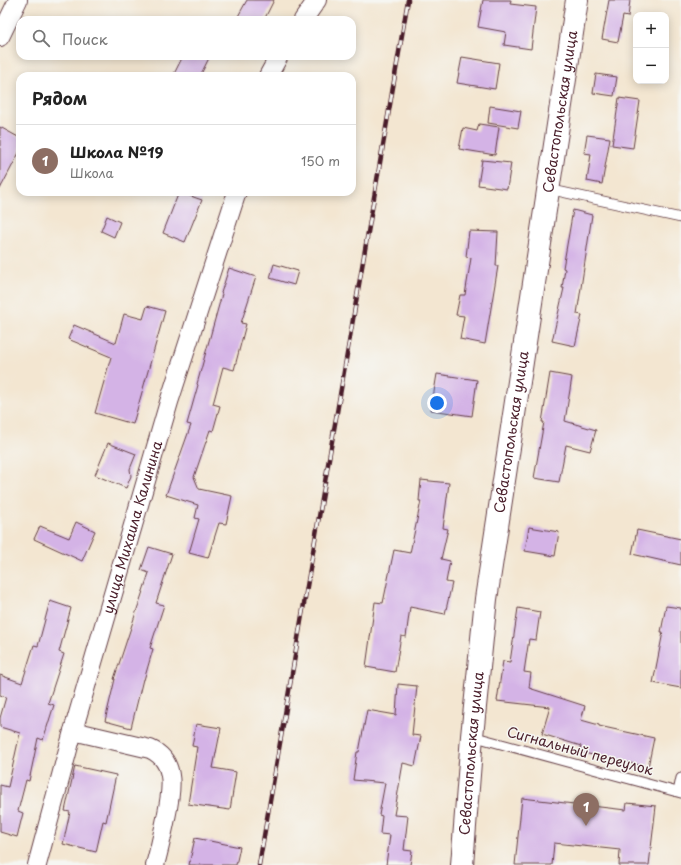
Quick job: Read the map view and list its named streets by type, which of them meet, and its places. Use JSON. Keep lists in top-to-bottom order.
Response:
{
  "streets": {
    "street": ["Севастопольская улица", "улица Михаила Калинина"],
    "lane": ["Сигнальный переулок"]
  },
  "crossings": [
    ["Севастопольская улица", "Сигнальный переулок"]
  ],
  "page": {
    "map_buttons": ["+", "−"],
    "search": "Поиск",
    "heading": "Рядом",
    "list": [
      {
        "mark": "1",
        "name": "Школа №19",
        "note": "Школа",
        "value": "150 m"
      }
    ],
    "pins": "1"
  }
}
